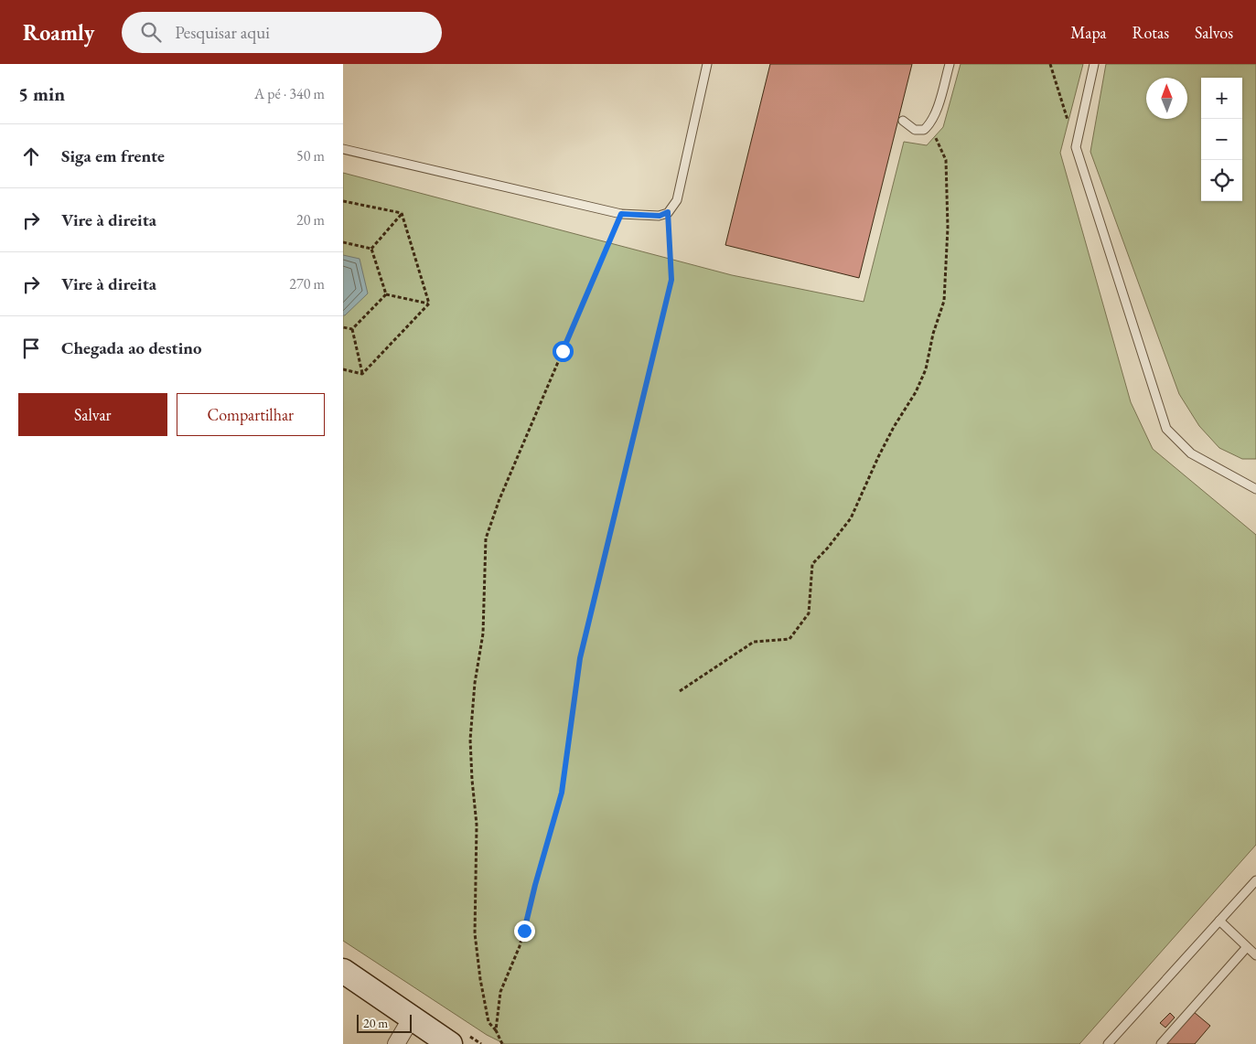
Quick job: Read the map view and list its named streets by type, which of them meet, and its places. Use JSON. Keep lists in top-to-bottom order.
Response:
{
  "scale_bar": "20 m",
  "north": "top",
  "page": {
    "header": "Roamly",
    "search": "Pesquisar aqui",
    "nav": ["Mapa", "Rotas", "Salvos"],
    "heading": ["5 min", "A pé · 340 m"],
    "map_buttons": ["+", "−"],
    "list": [
      ["Siga em frente", "50 m"],
      ["Vire à direita", "20 m"],
      ["Vire à direita", "270 m"],
      "Chegada ao destino"
    ],
    "buttons": ["Salvar", "Compartilhar"],
    "scale": "20 m"
  }
}
